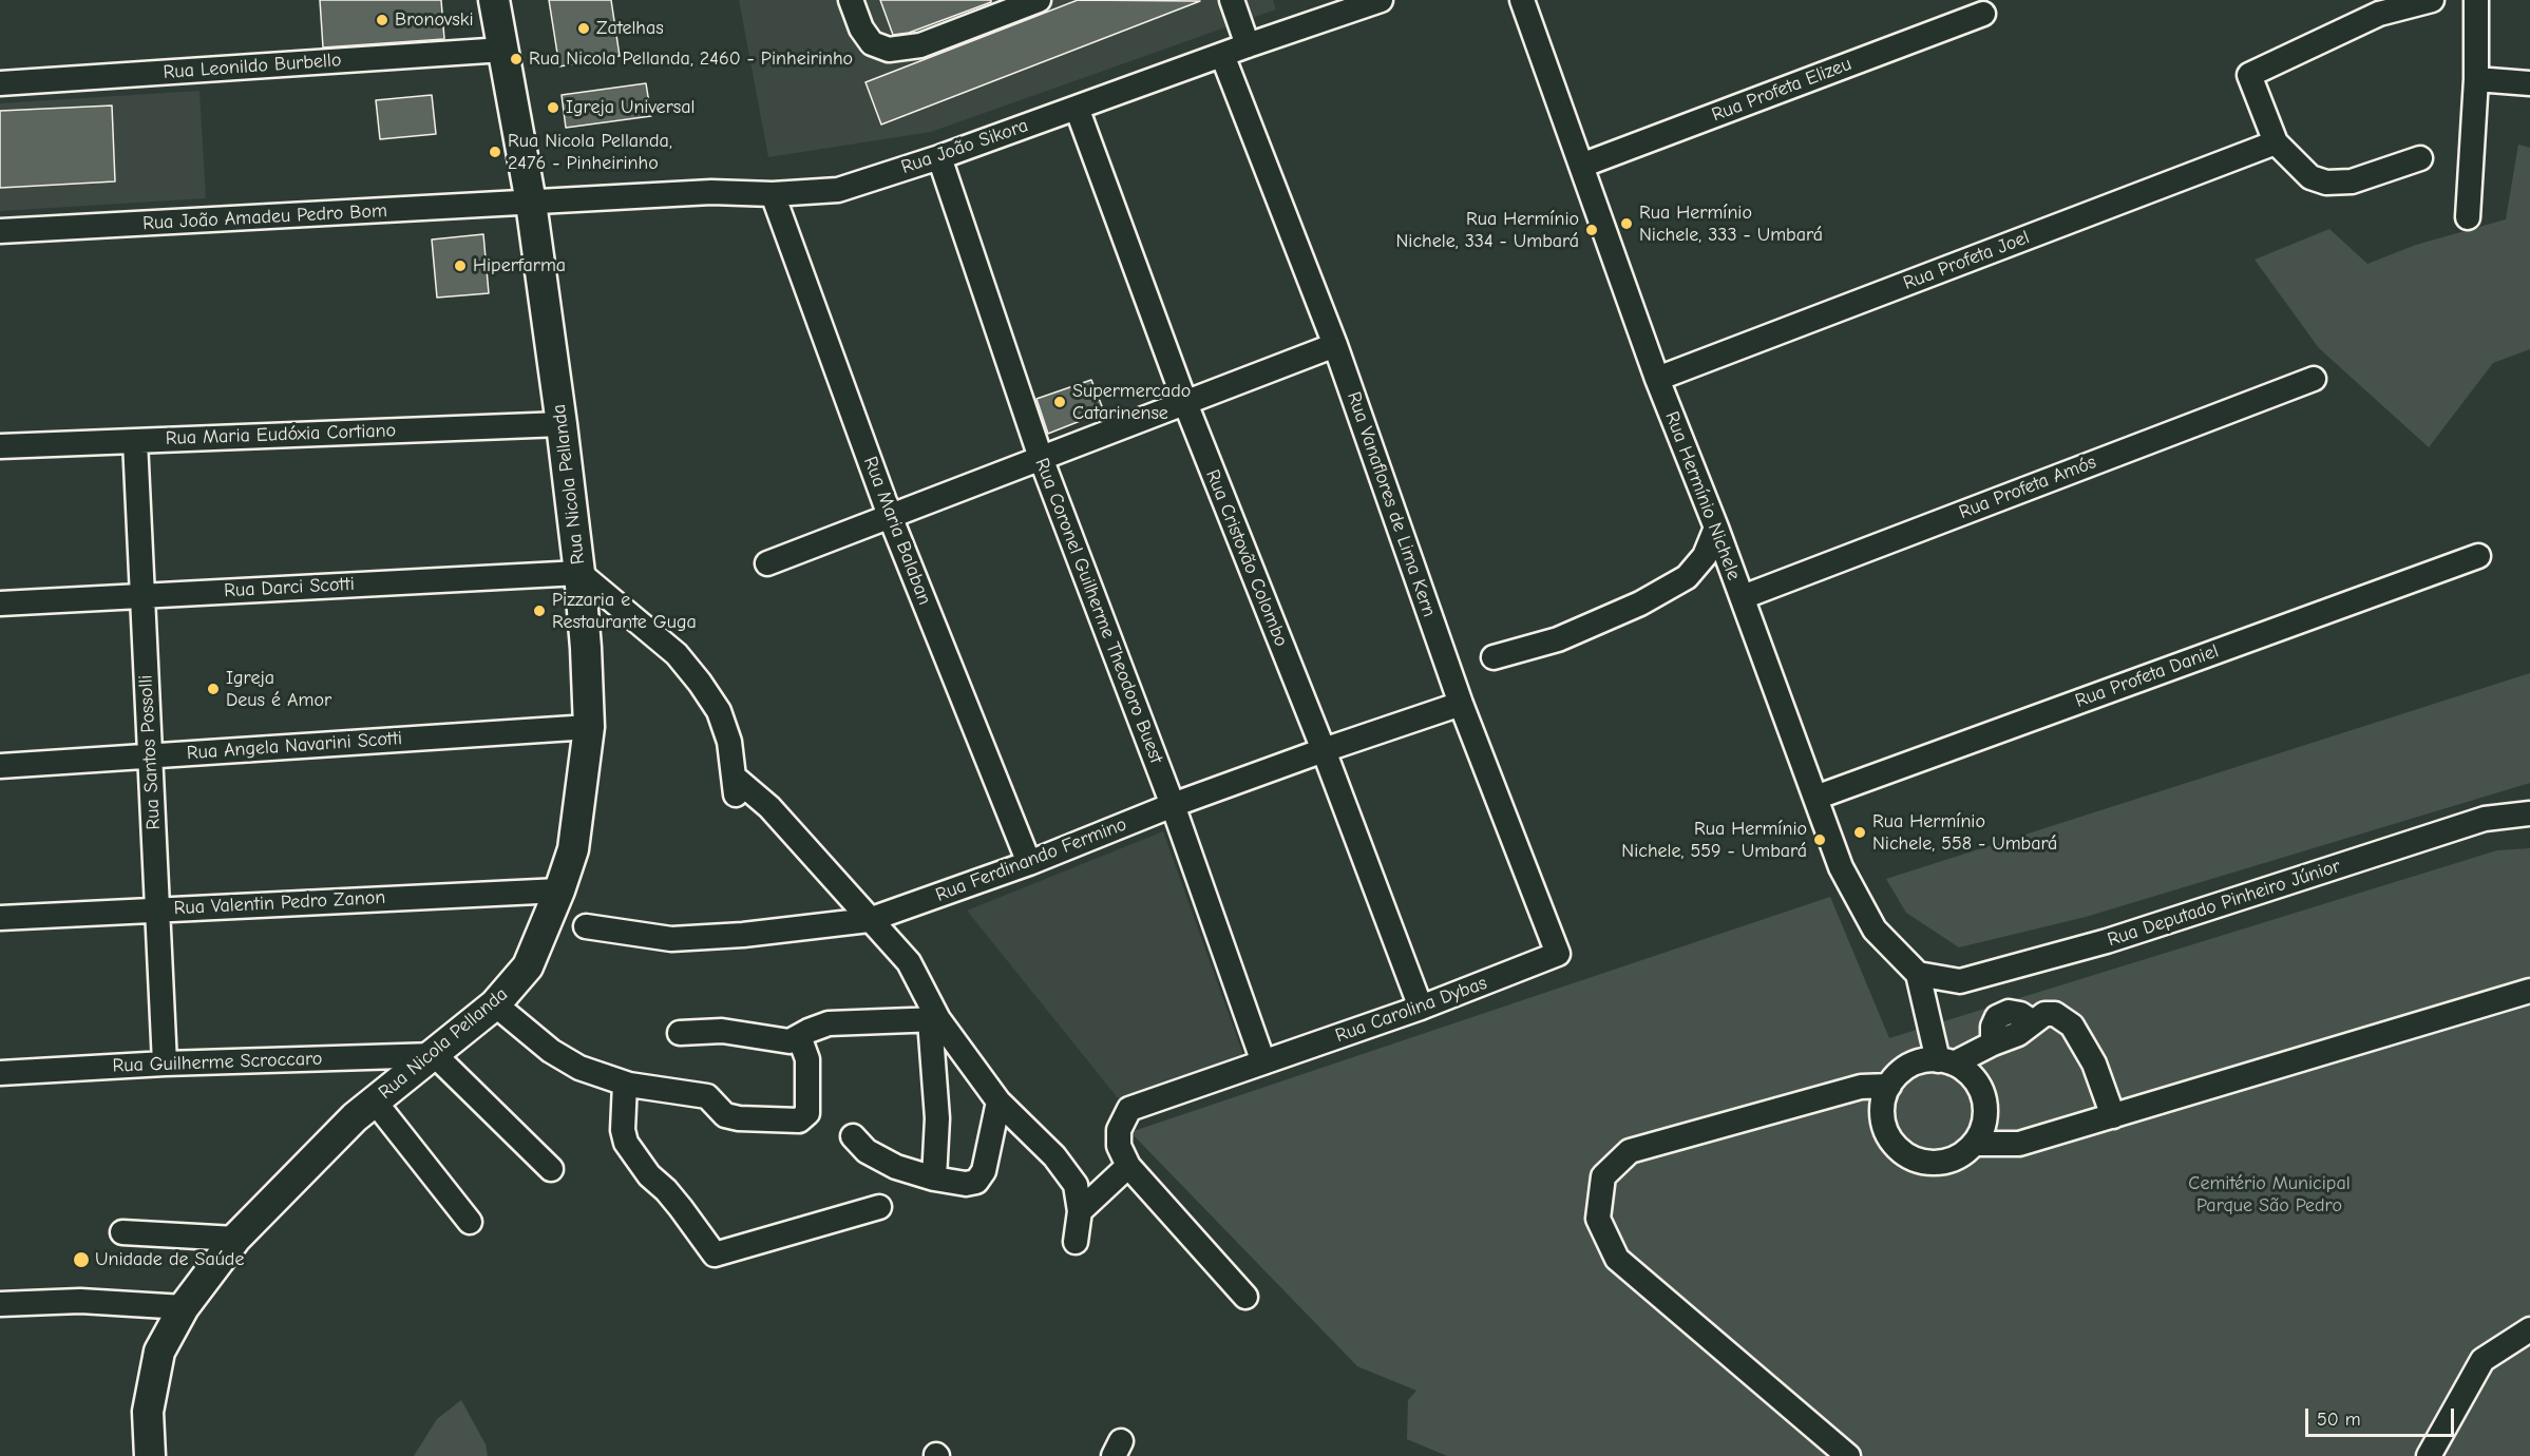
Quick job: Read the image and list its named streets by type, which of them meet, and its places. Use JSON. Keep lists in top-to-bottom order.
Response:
{
  "streets": {
    "main road": ["Rua Nicola Pellanda"],
    "street": [
      "Rua Leonildo Burbello",
      "Rua Profeta Elizeu",
      "Rua João Sikora",
      "Rua João Amadeu Pedro Bom",
      "Rua Profeta Joel",
      "Rua Maria Eudóxia Cortiano",
      "Rua Profeta Amós",
      "Rua Hermínio Nichele",
      "Rua Vanaflores de Lima Kern",
      "Rua Maria Balaban",
      "Rua Cristovão Colombo",
      "Rua Darci Scotti",
      "Rua Coronel Guilherme Theodoro Buest",
      "Rua Profeta Daniel",
      "Rua Angela Navarini Scotti",
      "Rua Santos Possolli",
      "Rua Ferdinando Fermino",
      "Rua Valentin Pedro Zanon",
      "Rua Deputado Pinheiro Júnior",
      "Rua Carolina Dybas",
      "Rua Guilherme Scroccaro"
    ]
  },
  "crossings": [
    ["Rua Leonildo Burbello", "Rua Nicola Pellanda"],
    ["Rua Profeta Elizeu", "Rua Hermínio Nichele"],
    ["Rua João Sikora", "Rua João Amadeu Pedro Bom"],
    ["Rua João Sikora", "Rua Nicola Pellanda"],
    ["Rua João Sikora", "Rua Vanaflores de Lima Kern"],
    ["Rua João Sikora", "Rua Maria Balaban"],
    ["Rua João Sikora", "Rua Cristovão Colombo"],
    ["Rua João Sikora", "Rua Coronel Guilherme Theodoro Buest"],
    ["Rua João Amadeu Pedro Bom", "Rua Nicola Pellanda"],
    ["Rua Profeta Joel", "Rua Hermínio Nichele"],
    ["Rua Maria Eudóxia Cortiano", "Rua Nicola Pellanda"],
    ["Rua Maria Eudóxia Cortiano", "Rua Santos Possolli"],
    ["Rua Nicola Pellanda", "Rua Darci Scotti"],
    ["Rua Nicola Pellanda", "Rua Angela Navarini Scotti"],
    ["Rua Nicola Pellanda", "Rua Valentin Pedro Zanon"],
    ["Rua Nicola Pellanda", "Rua Guilherme Scroccaro"],
    ["Rua Profeta Amós", "Rua Hermínio Nichele"],
    ["Rua Hermínio Nichele", "Rua Profeta Daniel"],
    ["Rua Hermínio Nichele", "Rua Deputado Pinheiro Júnior"],
    ["Rua Vanaflores de Lima Kern", "Rua Ferdinando Fermino"],
    ["Rua Vanaflores de Lima Kern", "Rua Carolina Dybas"],
    ["Rua Maria Balaban", "Rua Ferdinando Fermino"],
    ["Rua Cristovão Colombo", "Rua Ferdinando Fermino"],
    ["Rua Cristovão Colombo", "Rua Carolina Dybas"],
    ["Rua Darci Scotti", "Rua Santos Possolli"],
    ["Rua Coronel Guilherme Theodoro Buest", "Rua Ferdinando Fermino"],
    ["Rua Coronel Guilherme Theodoro Buest", "Rua Carolina Dybas"],
    ["Rua Angela Navarini Scotti", "Rua Santos Possolli"],
    ["Rua Santos Possolli", "Rua Valentin Pedro Zanon"],
    ["Rua Santos Possolli", "Rua Guilherme Scroccaro"]
  ],
  "parks": ["Cemitério Municipal Parque São Pedro"],
  "places": [
    "Bronovski",
    "Zatelhas",
    "Rua Nicola Pellanda, 2460 - Pinheirinho",
    "Igreja Universal",
    "Rua Nicola Pellanda, 2476 - Pinheirinho",
    "Rua Hermínio Nichele, 333 - Umbará",
    "Rua Hermínio Nichele, 334 - Umbará",
    "Hiperfarma",
    "Supermercado Catarinense",
    "Pizzaria e Restaurante Guga",
    "Igreja Deus é Amor",
    "Rua Hermínio Nichele, 558 - Umbará",
    "Rua Hermínio Nichele, 559 - Umbará",
    "Unidade de Saúde"
  ],
  "scale_bar": "50 m"
}
